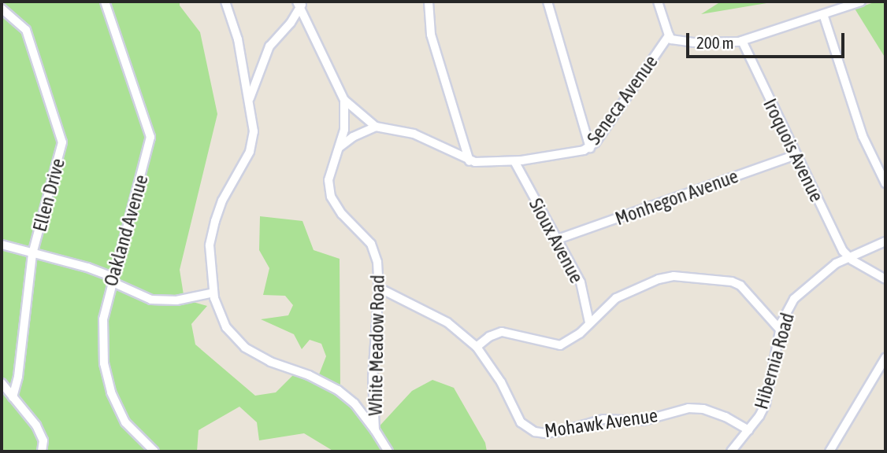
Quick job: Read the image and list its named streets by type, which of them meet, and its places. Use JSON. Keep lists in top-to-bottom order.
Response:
{
  "streets": {
    "street": [
      "Seneca Avenue",
      "Iroquois Avenue",
      "Ellen Drive",
      "Monhegon Avenue",
      "Oakland Avenue",
      "Sioux Avenue",
      "White Meadow Road",
      "Hibernia Road",
      "Mohawk Avenue"
    ]
  },
  "crossings": [
    ["Seneca Avenue", "Iroquois Avenue"],
    ["Seneca Avenue", "Sioux Avenue"],
    ["Seneca Avenue", "White Meadow Road"],
    ["Iroquois Avenue", "Monhegon Avenue"],
    ["Iroquois Avenue", "Hibernia Road"],
    ["Monhegon Avenue", "Sioux Avenue"],
    ["White Meadow Road", "Mohawk Avenue"],
    ["Hibernia Road", "Mohawk Avenue"]
  ],
  "scale_bar": "200 m"
}
